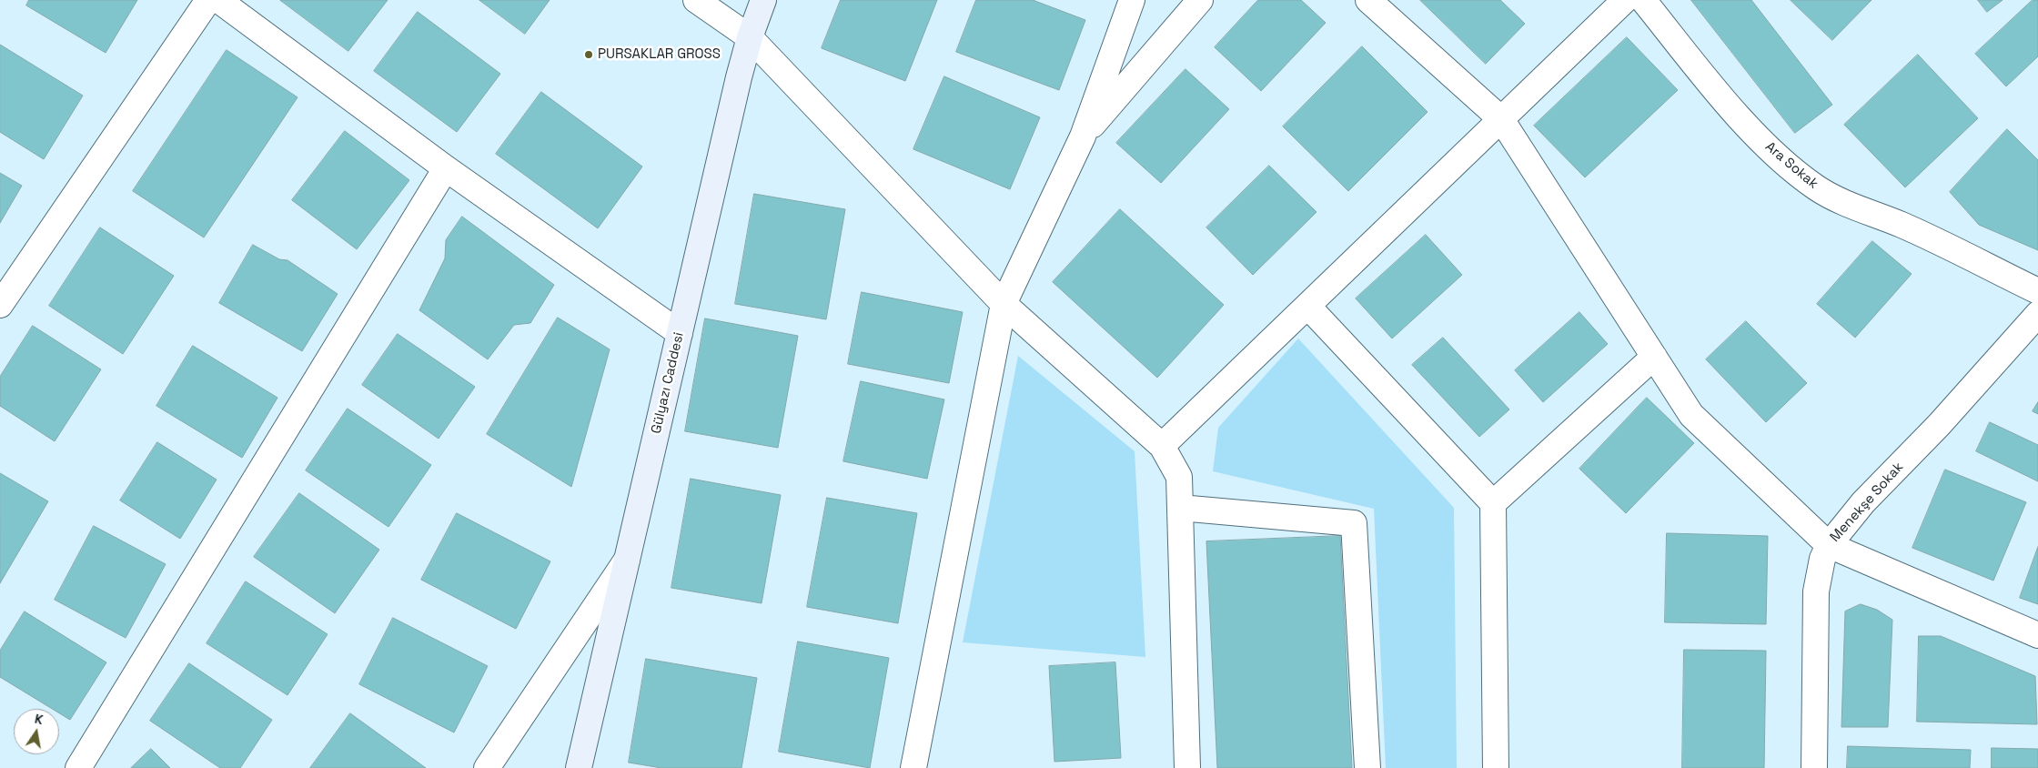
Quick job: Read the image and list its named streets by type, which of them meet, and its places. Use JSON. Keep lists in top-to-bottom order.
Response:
{
  "streets": {
    "street": ["Ara Sokak", "Gülyazı Caddesi", "Menekşe Sokak"]
  },
  "places": ["PURSAKLAR GROSS"],
  "north": "top"
}
